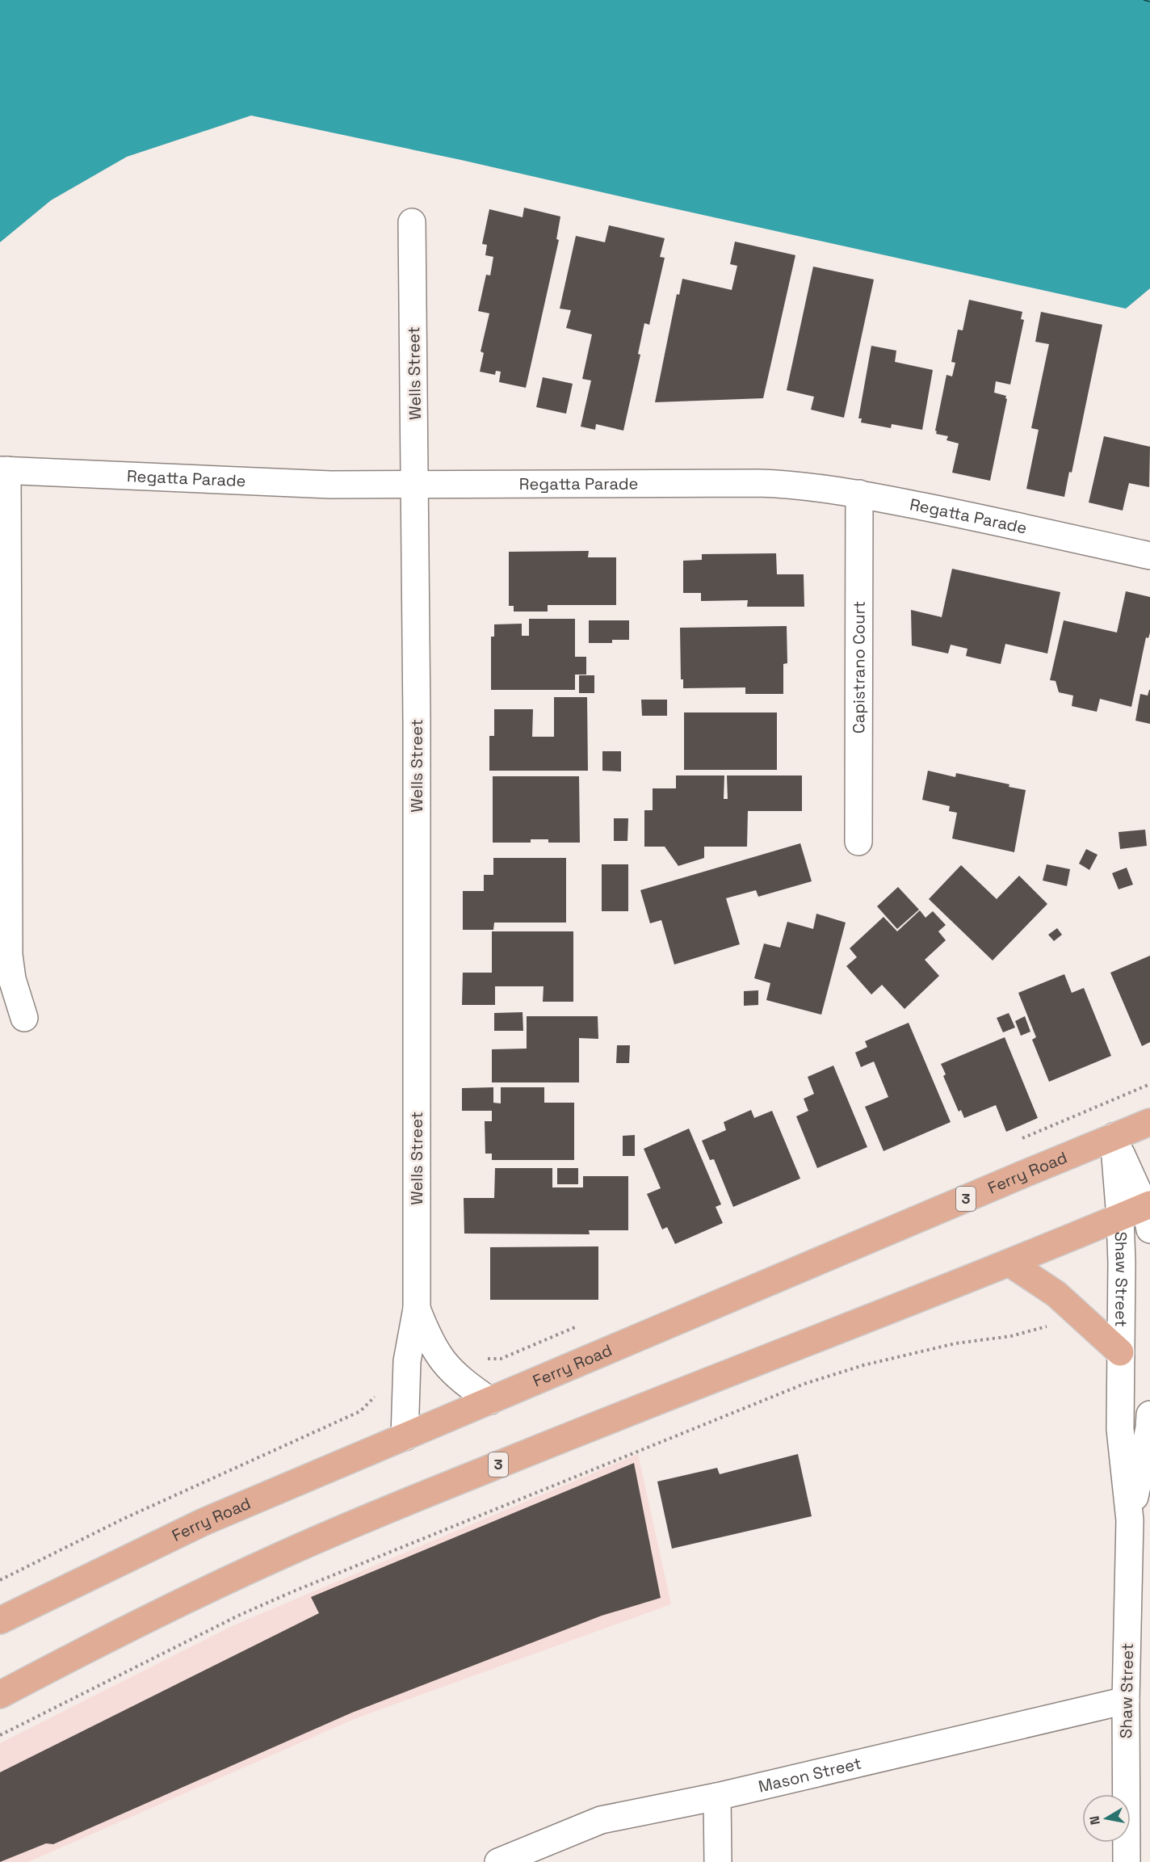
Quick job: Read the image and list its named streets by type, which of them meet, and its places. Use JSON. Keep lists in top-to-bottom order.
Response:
{
  "streets": {
    "main road": ["Ferry Road", "3"],
    "street": [
      "Wells Street",
      "Regatta Parade",
      "Capistrano Court",
      "Shaw Street",
      "Mason Street"
    ]
  },
  "crossings": [
    ["Wells Street", "Regatta Parade"],
    ["Wells Street", "Ferry Road"],
    ["Regatta Parade", "Capistrano Court"],
    ["Ferry Road", "Shaw Street"],
    ["3", "Shaw Street"],
    ["Shaw Street", "Mason Street"]
  ],
  "north": "left"
}
